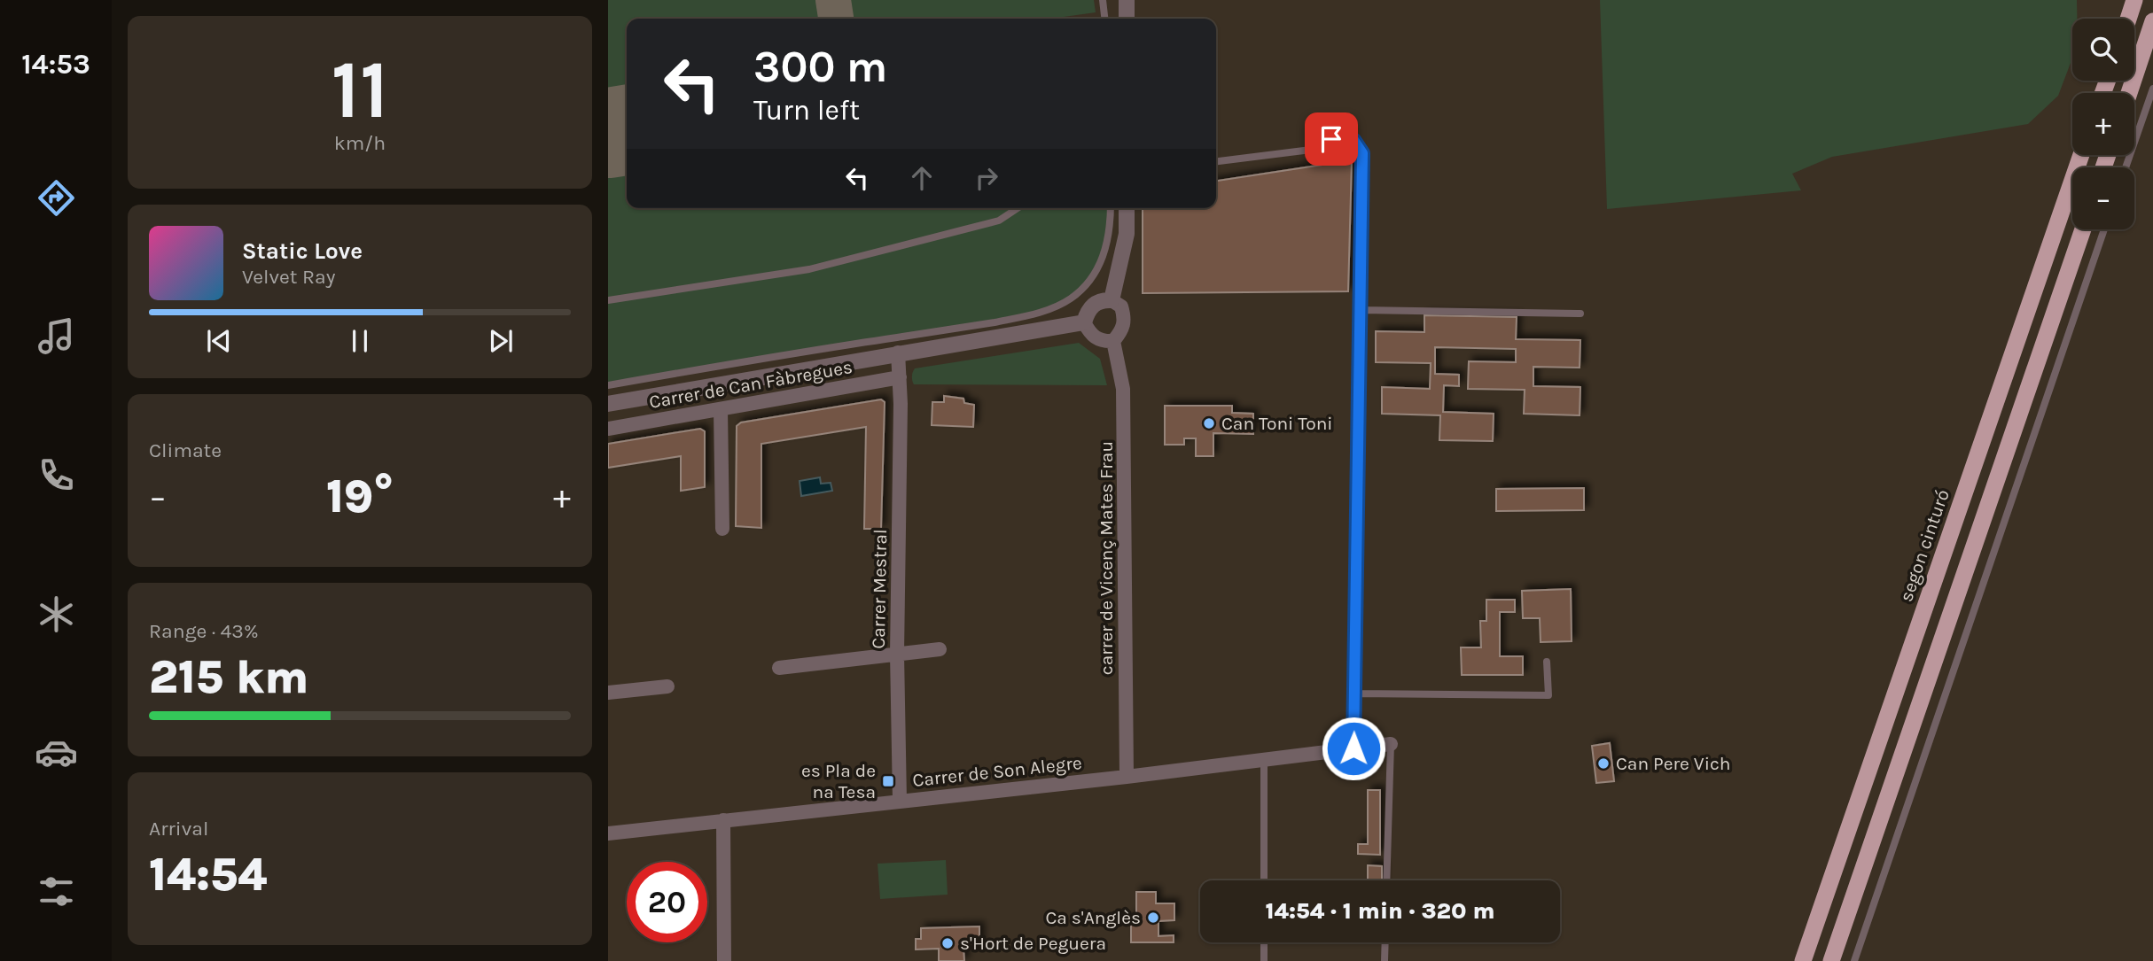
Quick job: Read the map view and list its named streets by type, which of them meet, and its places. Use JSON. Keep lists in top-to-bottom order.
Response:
{
  "streets": {
    "highway": ["segon cinturó"],
    "street": [
      "Carrer de Can Fàbregues",
      "carrer de Vicenç Mates Frau",
      "Carrer Mestral",
      "Carrer de Son Alegre"
    ]
  },
  "crossings": [
    ["Carrer de Can Fàbregues", "Carrer Mestral"],
    ["carrer de Vicenç Mates Frau", "Carrer de Son Alegre"],
    ["Carrer Mestral", "Carrer de Son Alegre"]
  ],
  "places": {
    "other": [
      "Can Toni Toni",
      "Can Pere Vich",
      "Ca s'Anglès",
      "s'Hort de Peguera"
    ],
    "transit": ["es Pla de na Tesa"]
  },
  "page": {
    "tabs": "14:53",
    "tile": [
      ["11", "km/h"],
      "Climate",
      ["Range · 43%", "215 km"],
      ["Arrival", "14:54"]
    ],
    "map_buttons": ["+", "−"],
    "turn": ["300 m", "Turn left"],
    "song": ["Static Love", "Velvet Ray"],
    "heat": ["−", "19°", "+"],
    "limit": "20",
    "trip": "14:54 · 1 min · 320 m"
  }
}
